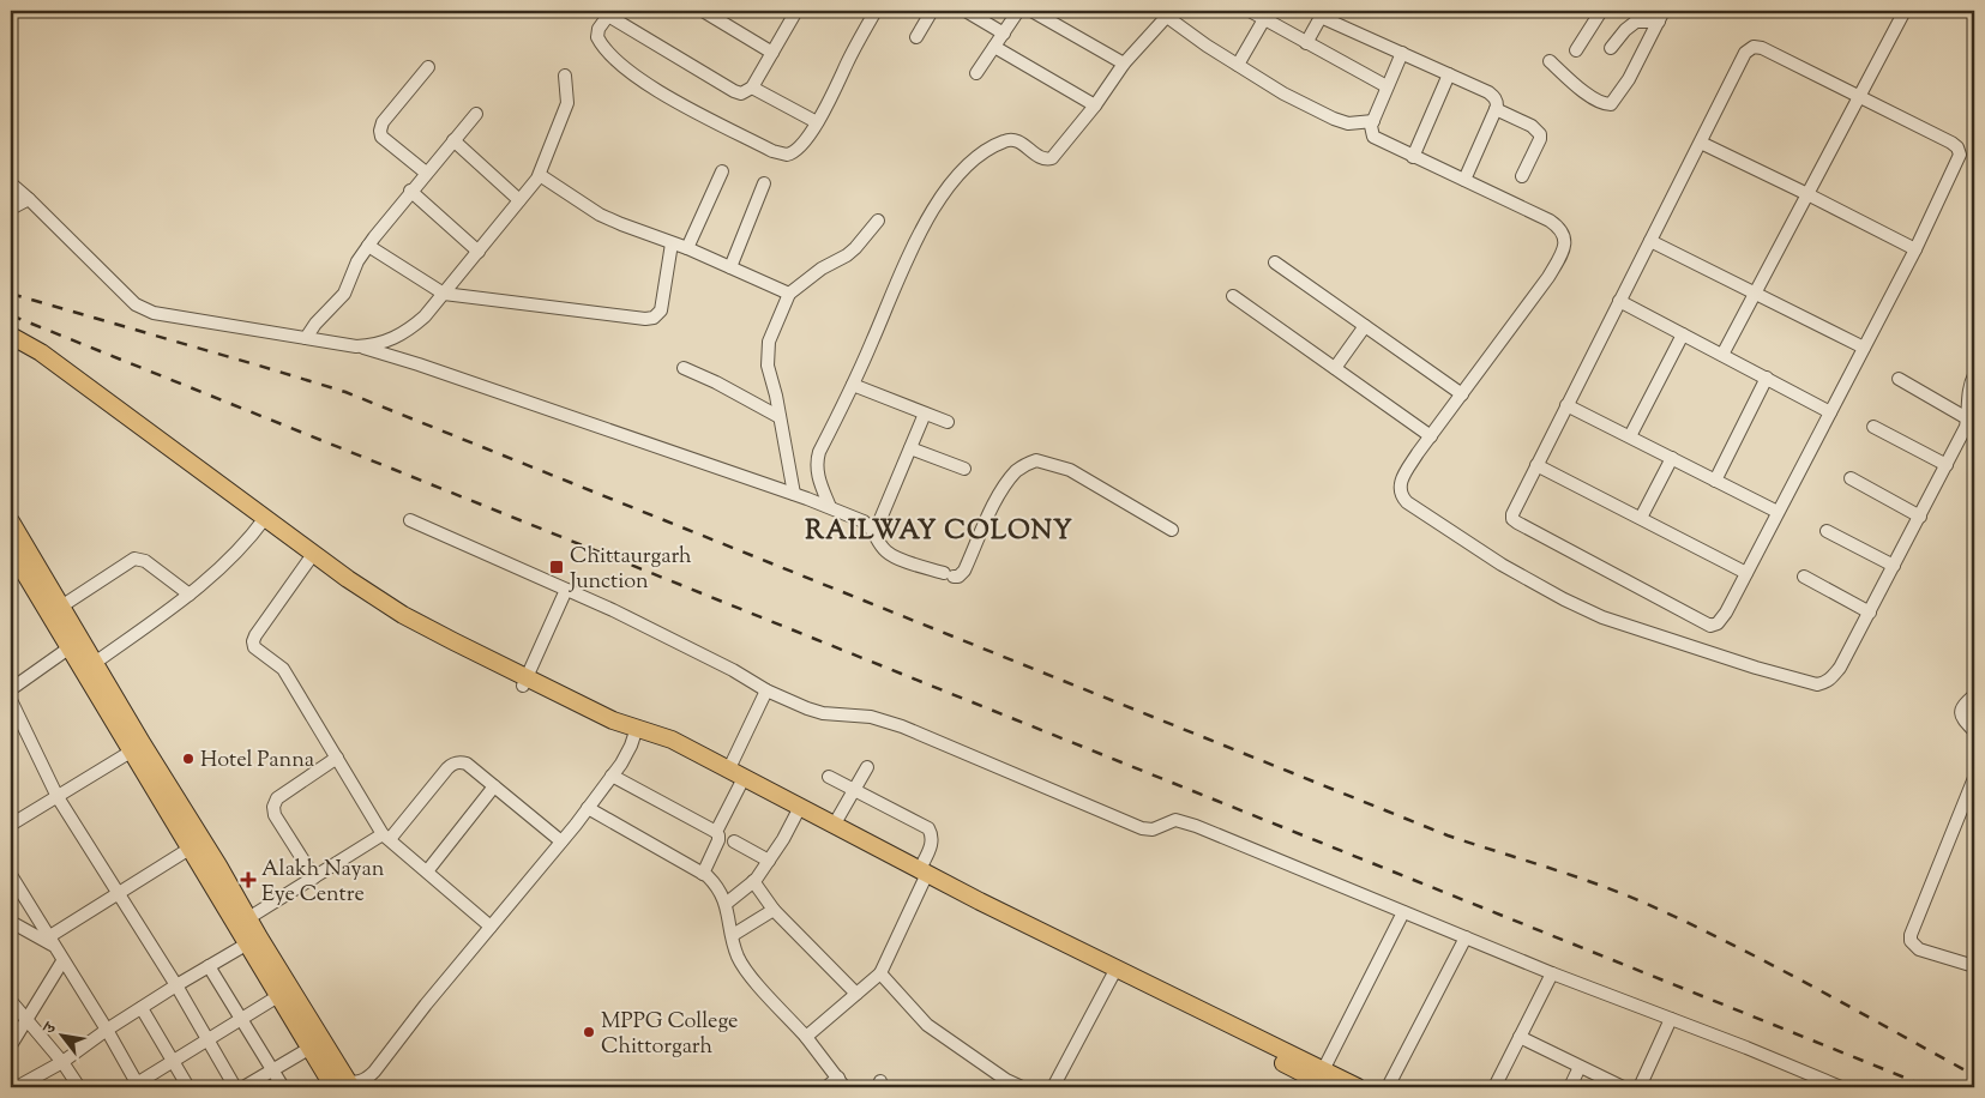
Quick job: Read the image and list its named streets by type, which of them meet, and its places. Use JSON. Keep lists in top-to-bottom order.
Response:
{
  "districts": ["RAILWAY COLONY"],
  "places": {
    "transit": ["Chittaurgarh Junction"],
    "other": ["Hotel Panna", "MPPG College Chittorgarh"],
    "health": ["Alakh Nayan Eye Centre"]
  },
  "north": "top left"
}
